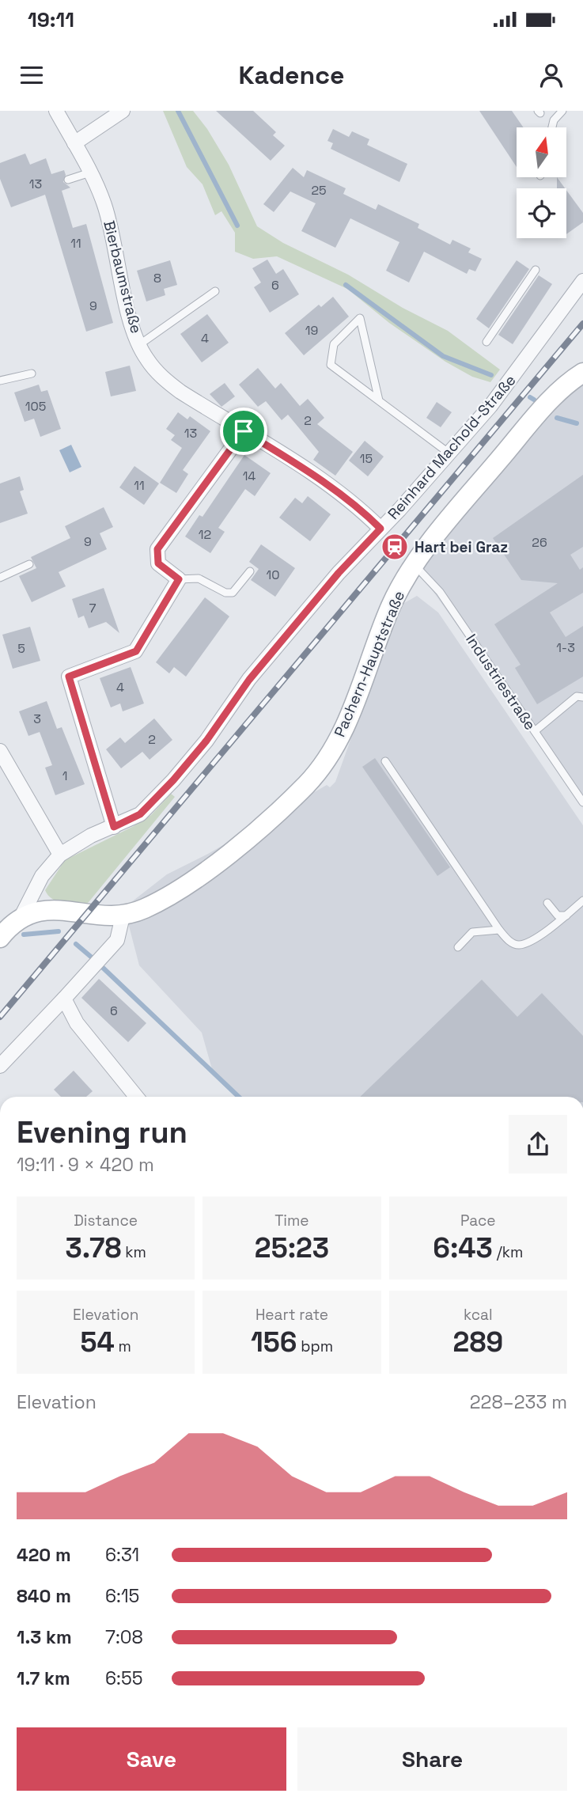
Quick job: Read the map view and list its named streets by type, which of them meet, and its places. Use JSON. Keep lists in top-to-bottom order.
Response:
{
  "streets": {
    "main road": ["Pachern-Hauptstraße"],
    "street": ["Bierbaumstraße", "Reinhard Machold-Straße"],
    "lane": ["Industriestraße"]
  },
  "crossings": [
    ["Bierbaumstraße", "Reinhard Machold-Straße"],
    ["Reinhard Machold-Straße", "Pachern-Hauptstraße"],
    ["Pachern-Hauptstraße", "Industriestraße"]
  ],
  "places": {
    "station": ["Hart bei Graz"]
  },
  "house_numbers": [
    "13",
    "25",
    "11",
    "8",
    "6",
    "9",
    "19",
    "4",
    "105",
    "2",
    "13",
    "15",
    "14",
    "11",
    "12",
    "9",
    "26",
    "10",
    "7",
    "1-3",
    "5",
    "4",
    "3",
    "2",
    "1",
    "6"
  ],
  "north": "top",
  "page": {
    "status": "19:11",
    "header": "Kadence",
    "heading": ["Evening run", "19:11 · 9 × 420 m"],
    "stats": [
      ["Distance", "3.78 km"],
      ["Time", "25:23"],
      ["Pace", "6:43 /km"],
      ["Elevation", "54 m"],
      ["Heart rate", "156 bpm"],
      ["kcal", "289"]
    ],
    "chart": ["Elevation", "228–233 m"],
    "list": [
      {
        "name": "420 m",
        "note": "6:31"
      },
      {
        "name": "840 m",
        "note": "6:15"
      },
      {
        "name": "1.3 km",
        "note": "7:08"
      },
      {
        "name": "1.7 km",
        "note": "6:55"
      }
    ],
    "buttons": ["Save", "Share"]
  }
}
